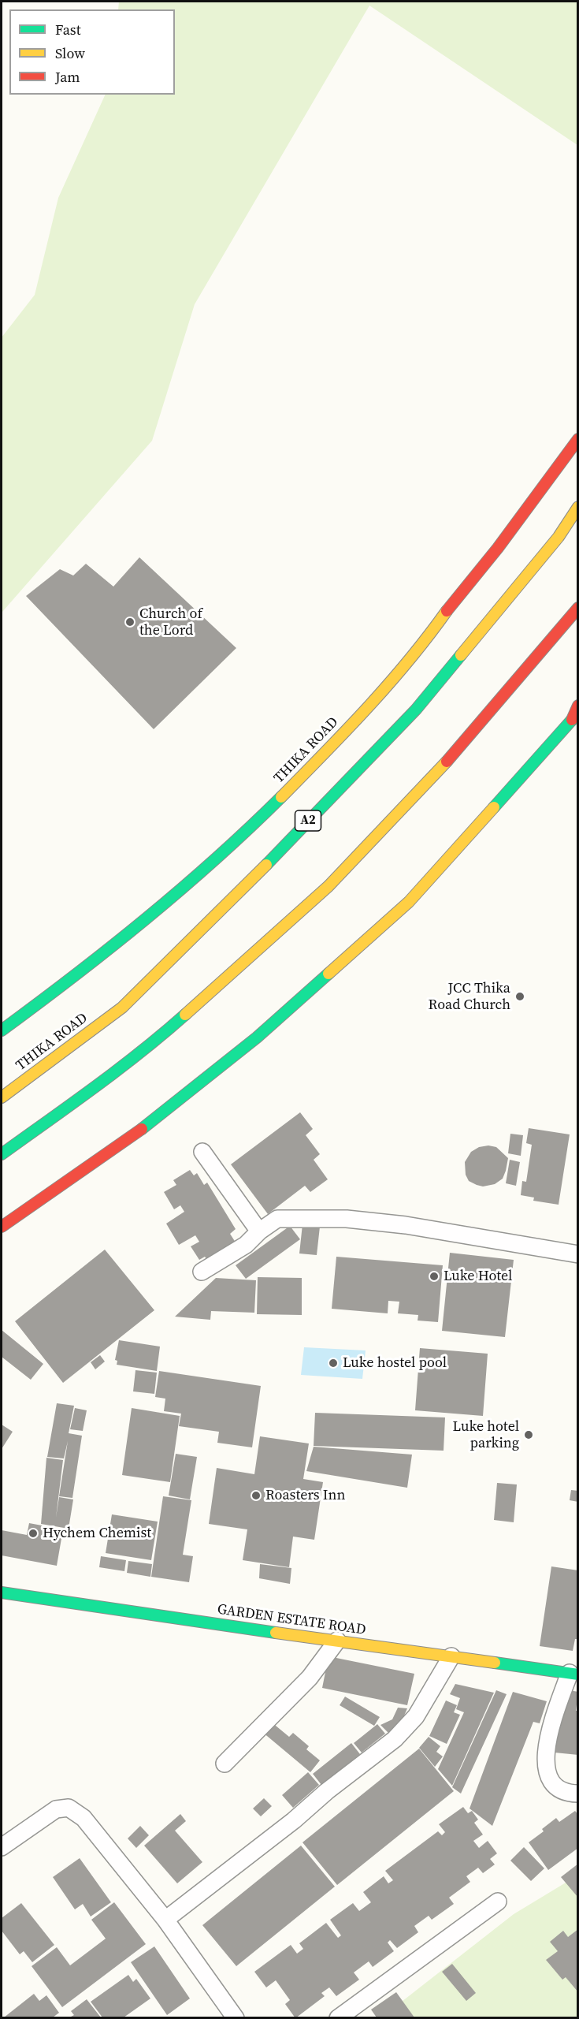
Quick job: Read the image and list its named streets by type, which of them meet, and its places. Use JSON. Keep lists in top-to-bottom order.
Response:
{
  "streets": {
    "main road": ["THIKA ROAD", "A2", "GARDEN ESTATE ROAD"]
  },
  "places": [
    "Church of the Lord",
    "JCC Thika Road Church",
    "Luke Hotel",
    "Luke hostel pool",
    "Luke hotel parking",
    "Roasters Inn",
    "Hychem Chemist"
  ],
  "legend": ["Fast", "Slow", "Jam"]
}
